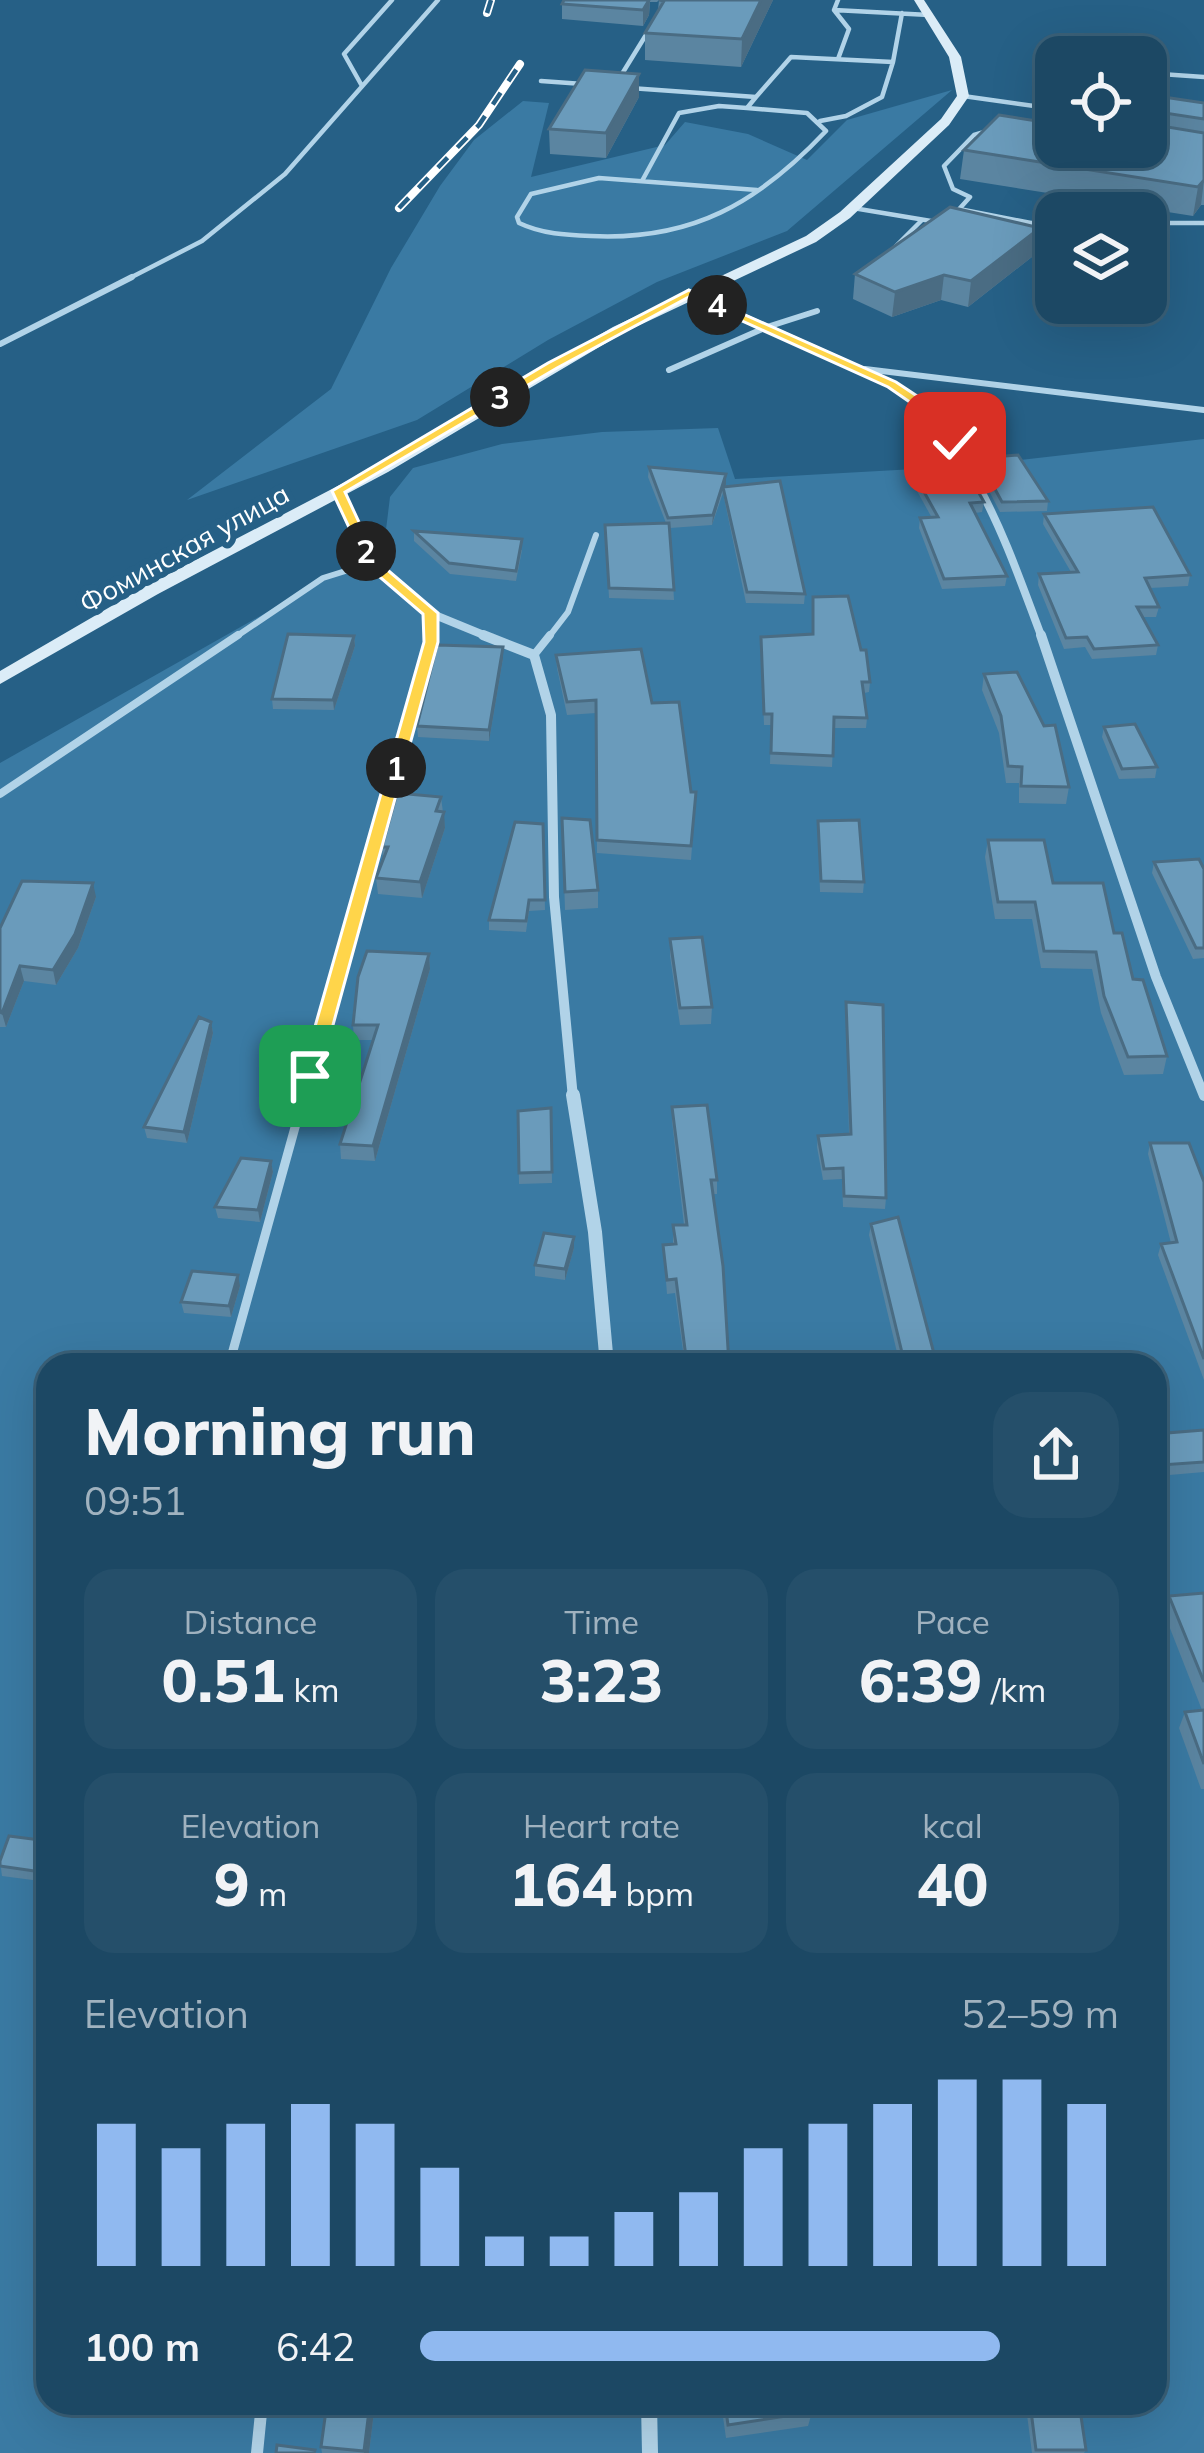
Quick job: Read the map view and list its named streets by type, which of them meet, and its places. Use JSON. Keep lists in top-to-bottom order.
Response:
{
  "streets": {
    "street": ["Фоминская улица"]
  },
  "page": {
    "pins": [
      "4",
      "3",
      "2",
      "1"
    ],
    "heading": ["Morning run", "09:51"],
    "stats": [
      ["Distance", "0.51 km"],
      ["Time", "3:23"],
      ["Pace", "6:39 /km"],
      ["Elevation", "9 m"],
      ["Heart rate", "164 bpm"],
      ["kcal", "40"]
    ],
    "chart": ["Elevation", "52–59 m"],
    "list": [
      {
        "name": "100 m",
        "note": "6:42"
      }
    ]
  }
}
